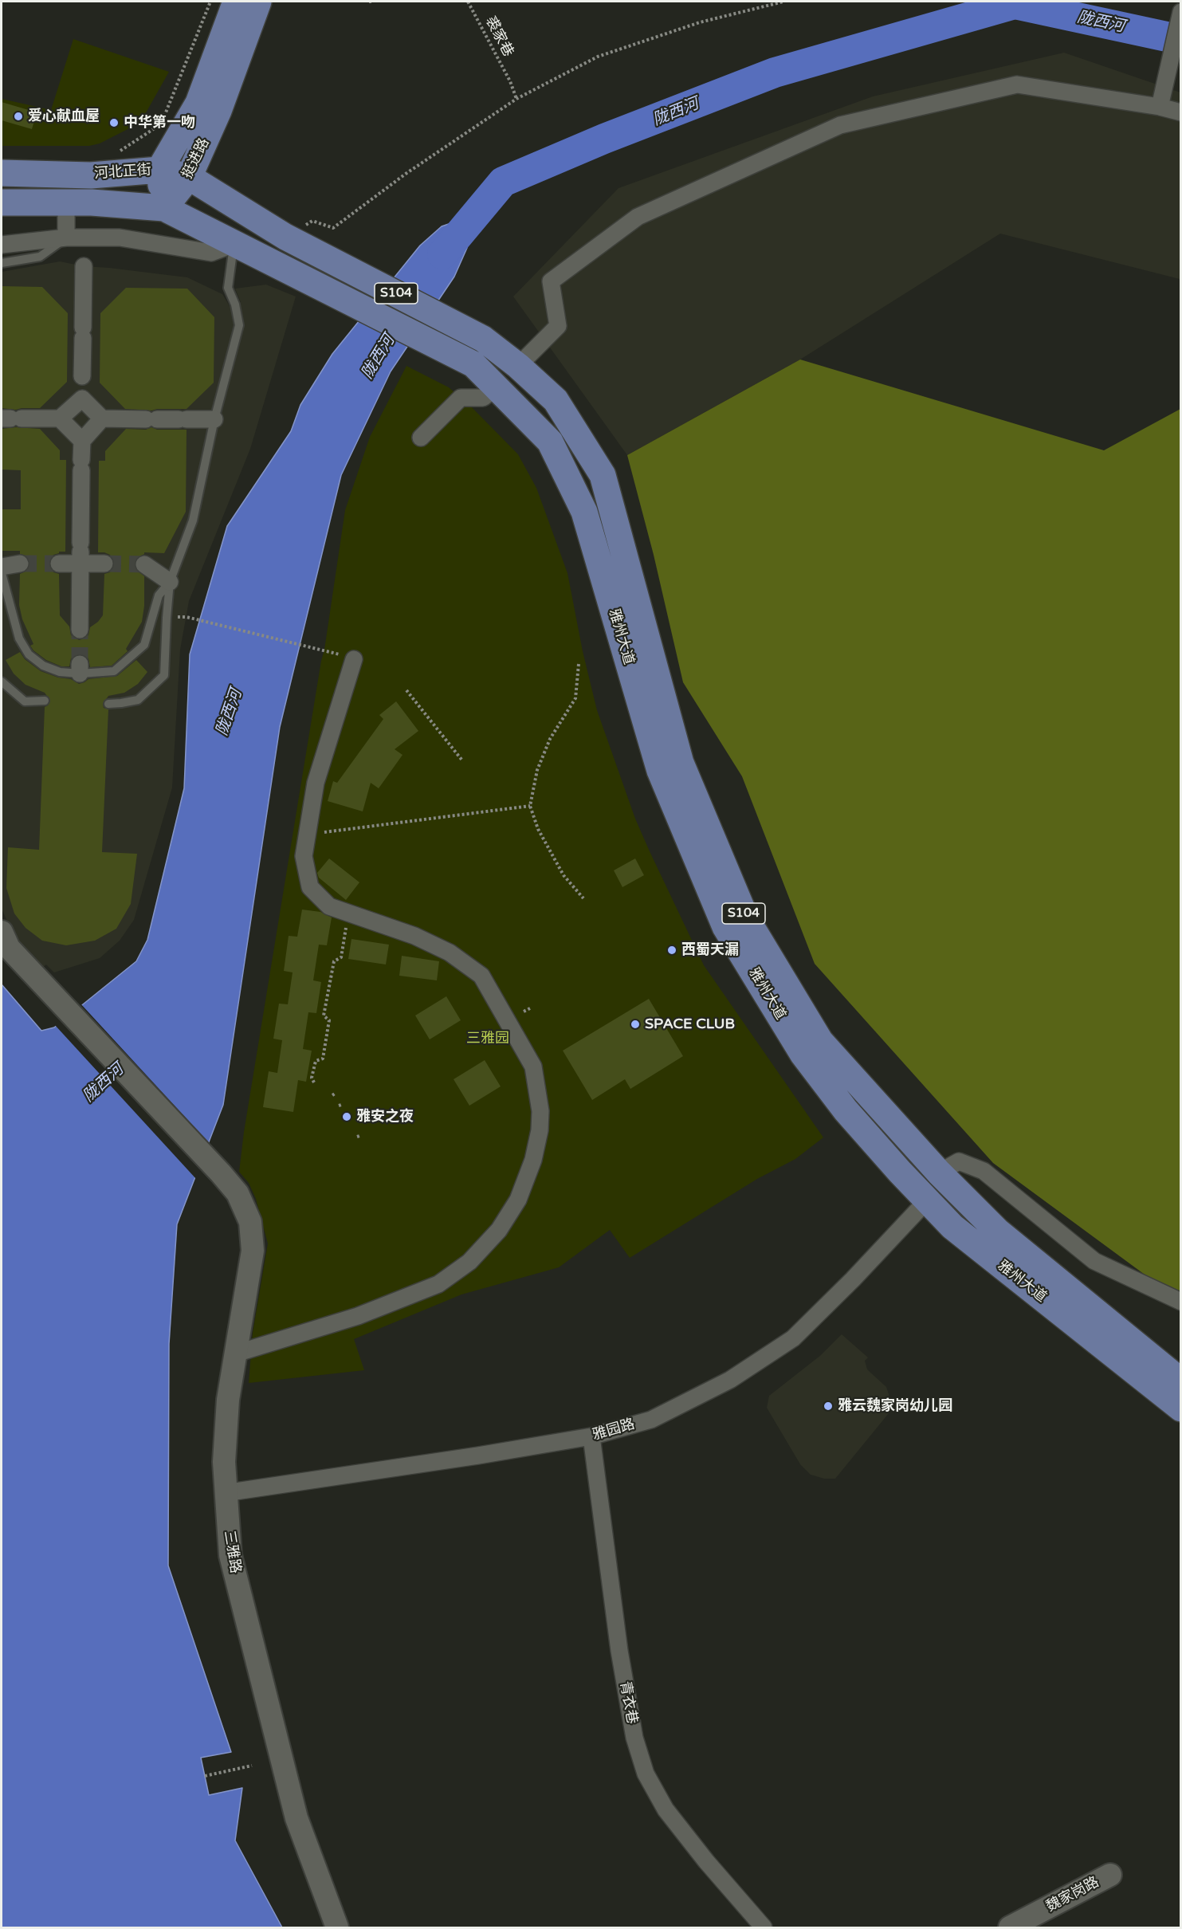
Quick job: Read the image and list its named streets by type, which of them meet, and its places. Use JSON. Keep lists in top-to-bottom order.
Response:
{
  "streets": {
    "main road": [
      "挺进路",
      "河北正街",
      "S104",
      "雅州大道"
    ],
    "street": [
      "雅园路",
      "三雅路",
      "青衣巷",
      "魏家岗路"
    ],
    "path": ["裘家巷"]
  },
  "crossings": [
    ["挺进路", "河北正街"],
    ["河北正街", "雅州大道"],
    ["雅州大道", "雅园路"],
    ["雅园路", "三雅路"],
    ["雅园路", "青衣巷"]
  ],
  "water": ["陇西河"],
  "parks": ["三雅园"],
  "places": [
    "爱心献血屋",
    "中华第一吻",
    "西蜀天漏",
    "SPACE CLUB",
    "雅安之夜",
    "雅云魏家岗幼儿园"
  ]
}
